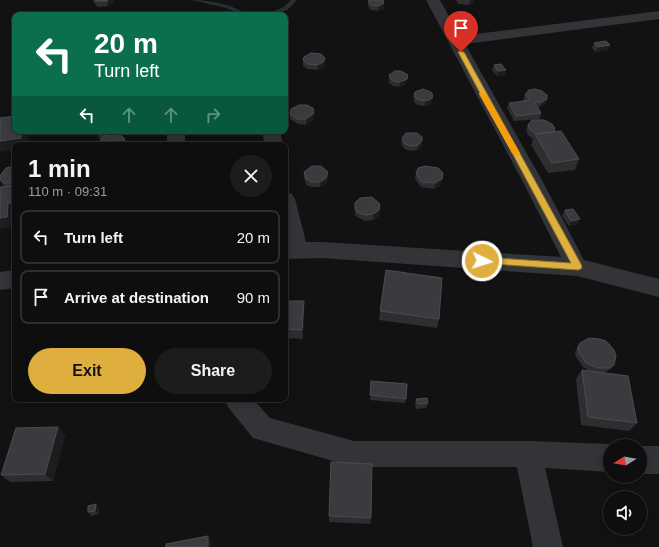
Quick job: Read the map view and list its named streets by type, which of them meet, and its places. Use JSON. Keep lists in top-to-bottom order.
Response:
{
  "north": "left",
  "page": {
    "turn": ["20 m", "Turn left"],
    "heading": ["1 min", "110 m · 09:31"],
    "list": [
      {
        "name": "Turn left",
        "value": "20 m"
      },
      {
        "name": "Arrive at destination",
        "value": "90 m"
      }
    ],
    "buttons": ["Exit", "Share"]
  }
}
